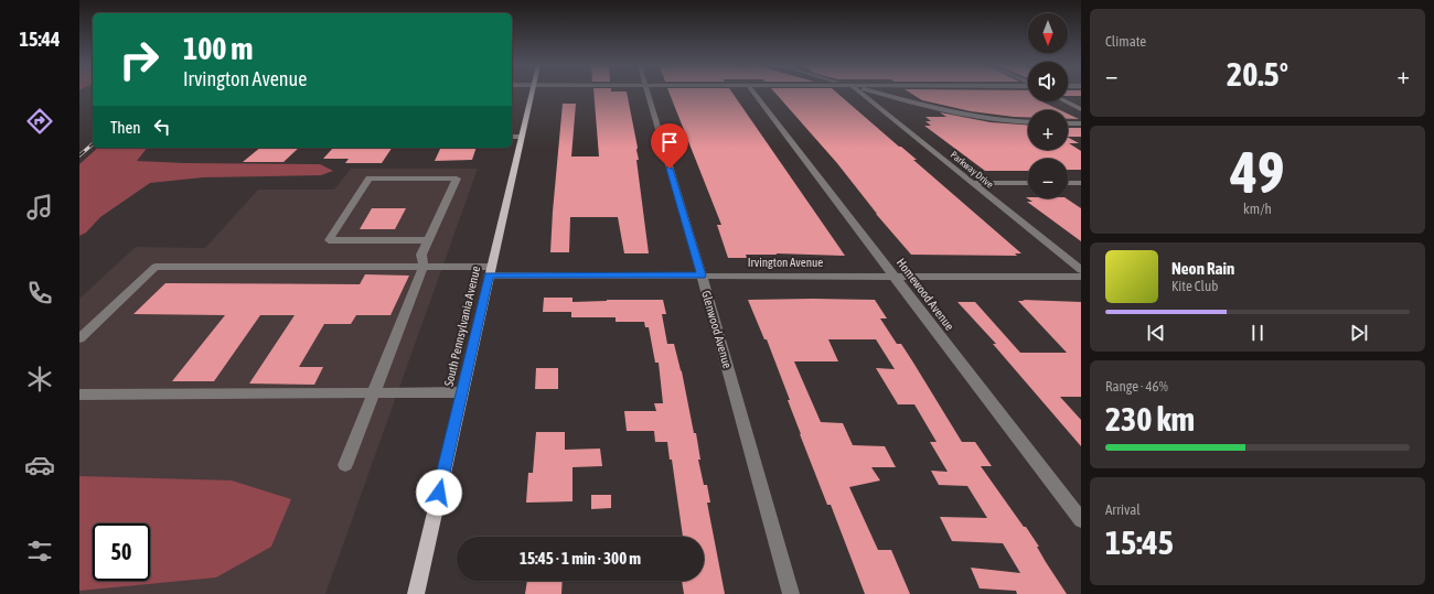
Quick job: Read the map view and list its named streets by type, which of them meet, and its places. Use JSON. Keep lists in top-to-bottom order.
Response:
{
  "streets": {
    "main road": ["South Pennsylvania Avenue"],
    "street": [
      "Parkway Drive",
      "Irvington Avenue",
      "Homewood Avenue",
      "Glenwood Avenue"
    ]
  },
  "crossings": [
    ["Irvington Avenue", "Homewood Avenue"],
    ["Irvington Avenue", "South Pennsylvania Avenue"],
    ["Irvington Avenue", "Glenwood Avenue"]
  ],
  "north": "bottom",
  "page": {
    "tabs": "15:44",
    "tile": [
      "Climate",
      ["49", "km/h"],
      ["Range · 46%", "230 km"],
      ["Arrival", "15:45"]
    ],
    "map_buttons": ["+", "−"],
    "turn": ["100 m", "Irvington Avenue"],
    "heat": ["−", "20.5°", "+"],
    "then": "Then",
    "song": ["Neon Rain", "Kite Club"],
    "limit": "50",
    "trip": "15:45 · 1 min · 300 m"
  }
}
